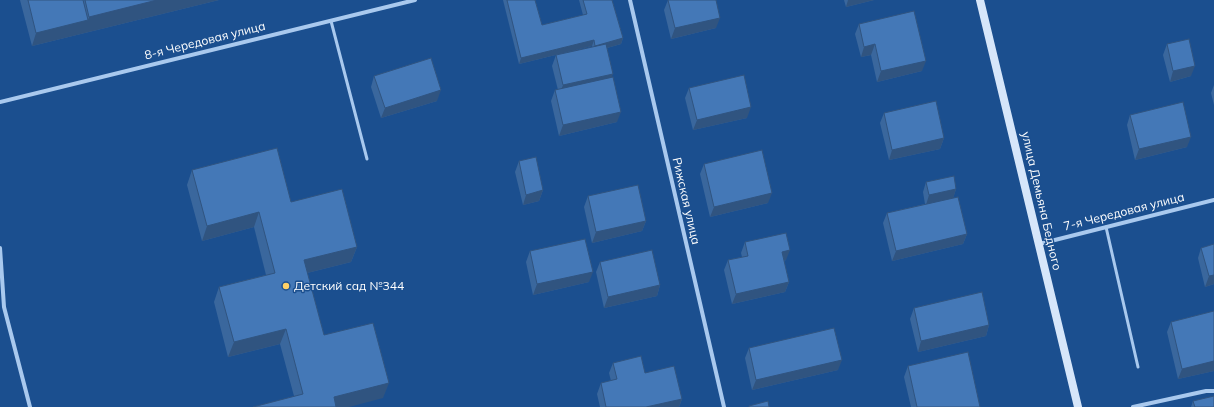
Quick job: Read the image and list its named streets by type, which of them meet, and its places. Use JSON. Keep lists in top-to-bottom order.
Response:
{
  "streets": {
    "main road": ["улица Демьяна Бедного"],
    "street": ["8-я Чередовая улица", "Рижская улица", "7-я Чередовая улица"]
  },
  "crossings": [
    ["улица Демьяна Бедного", "7-я Чередовая улица"]
  ],
  "places": ["Детский сад №344"]
}
